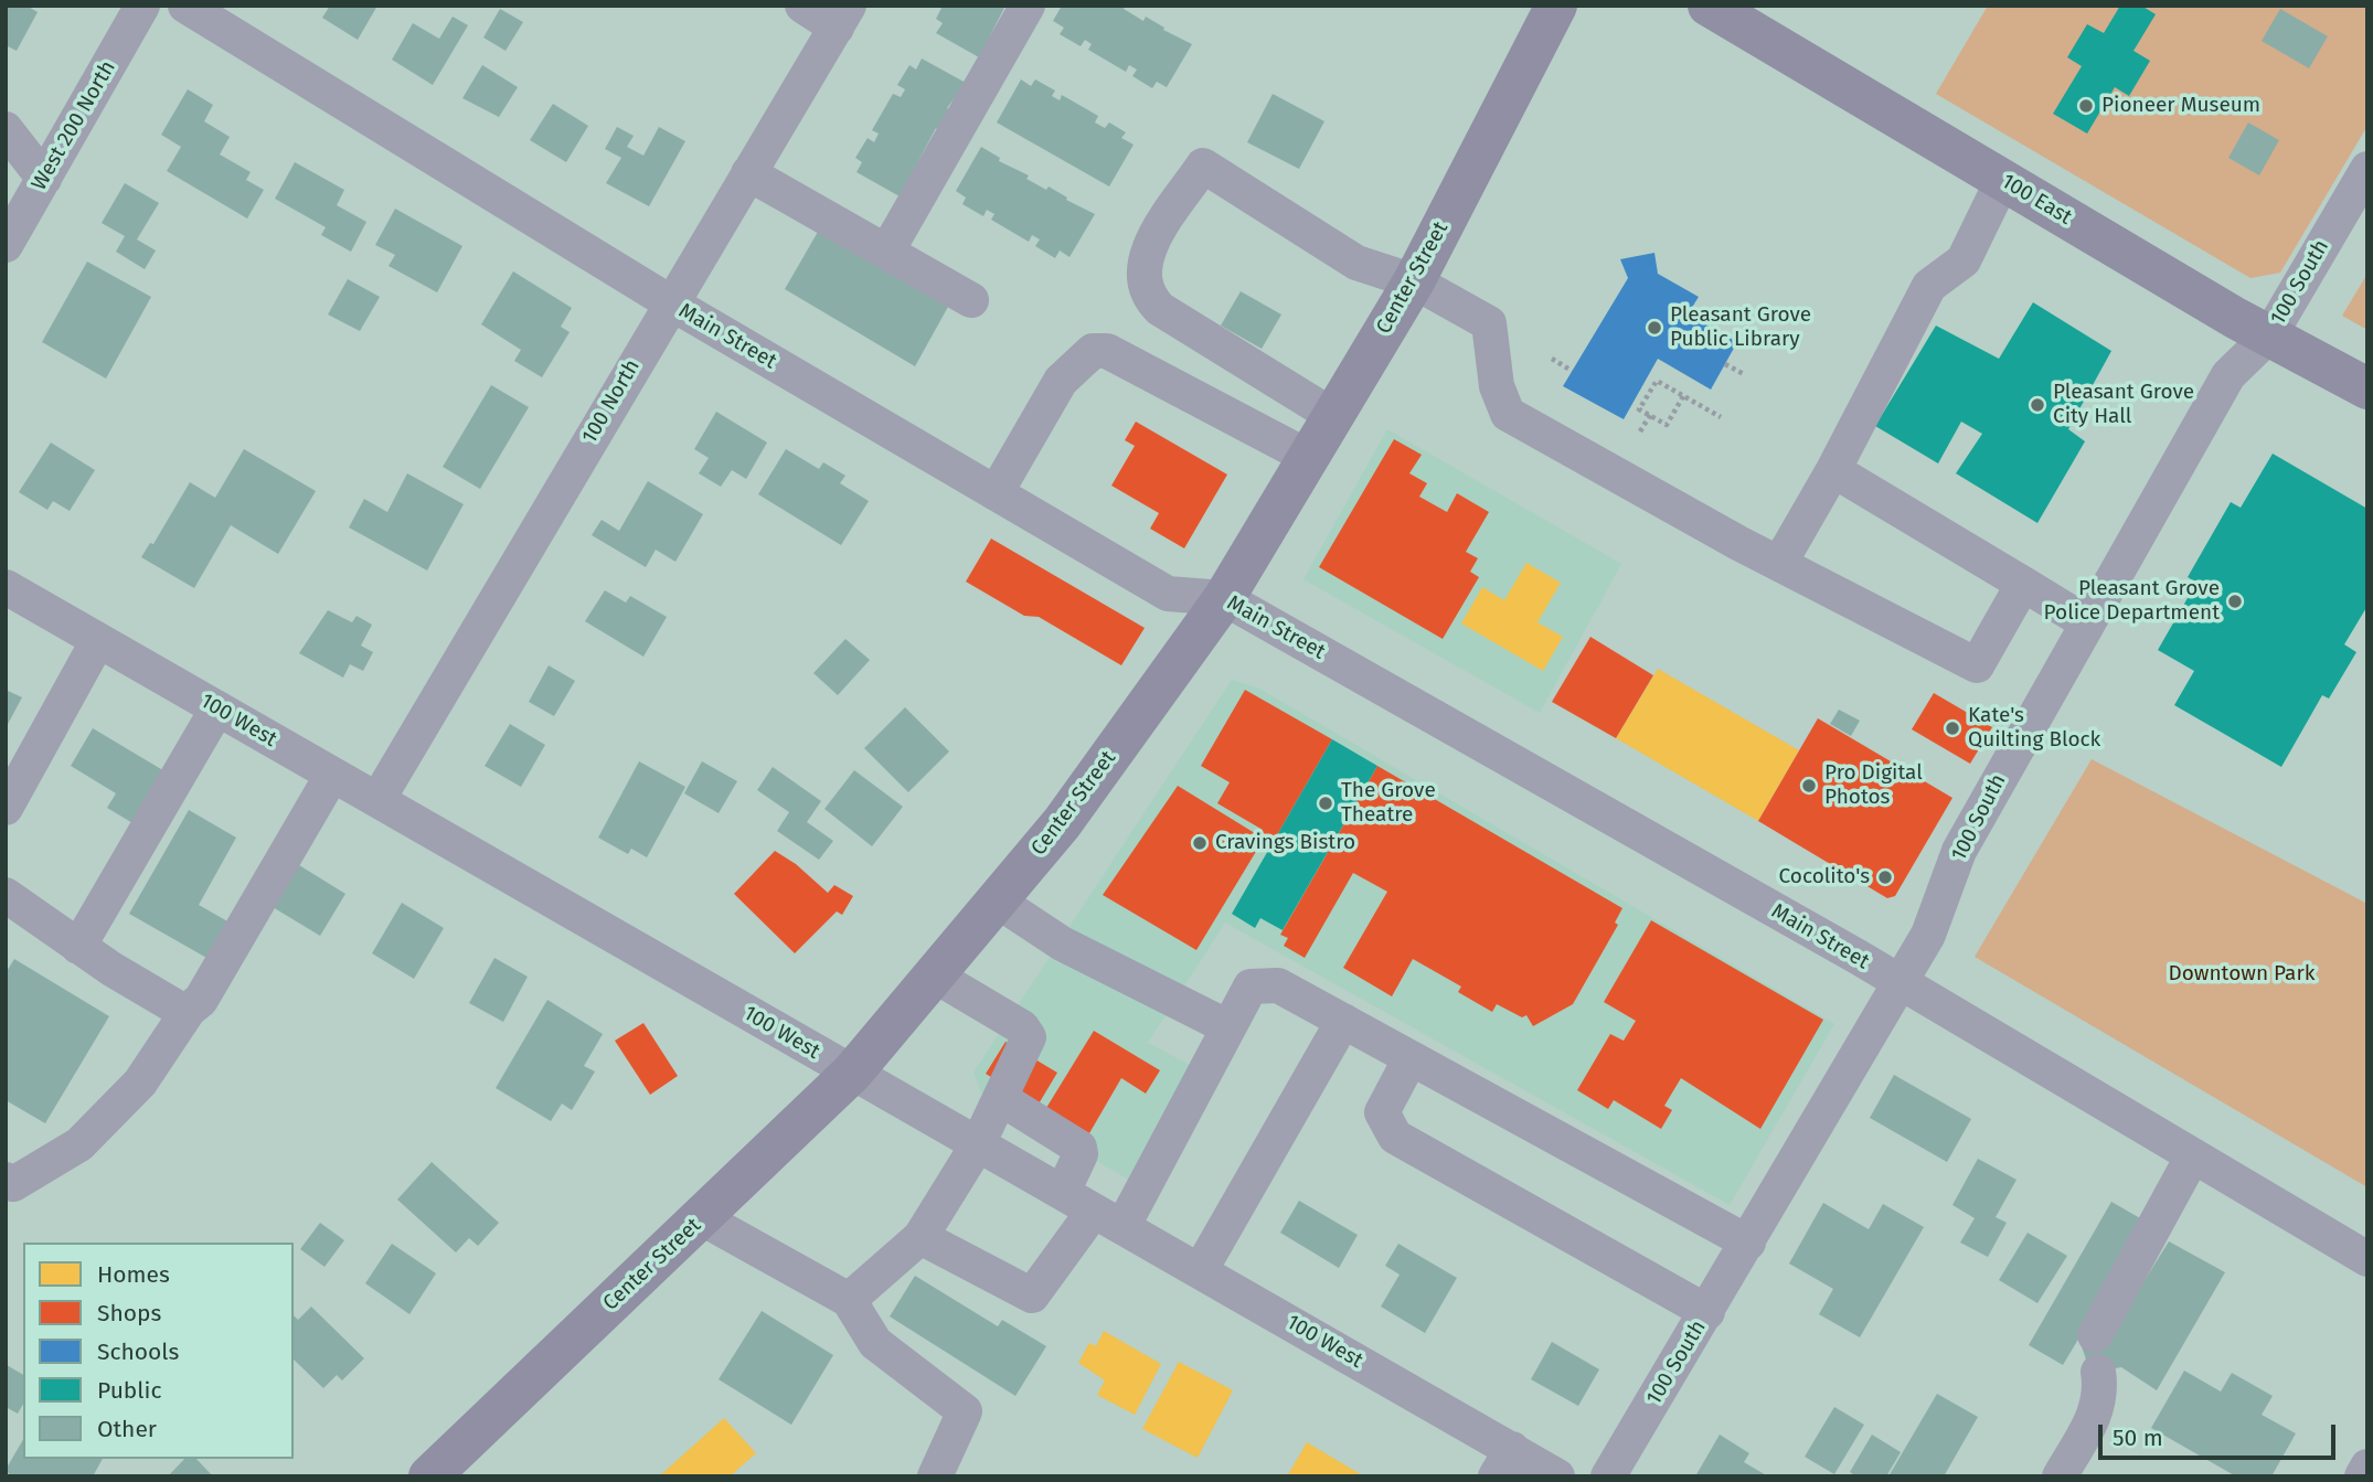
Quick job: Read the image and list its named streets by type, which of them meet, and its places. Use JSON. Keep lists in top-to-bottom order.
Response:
{
  "streets": {
    "main road": ["100 East", "Center Street"],
    "street": [
      "West 200 North",
      "100 South",
      "Main Street",
      "100 North",
      "100 West"
    ]
  },
  "crossings": [
    ["100 East", "100 South"],
    ["Center Street", "Main Street"],
    ["Center Street", "100 West"],
    ["100 South", "Main Street"],
    ["Main Street", "100 North"],
    ["100 North", "100 West"]
  ],
  "parks": ["Downtown Park"],
  "places": [
    "Pioneer Museum",
    "Pleasant Grove Public Library",
    "Pleasant Grove City Hall",
    "Pleasant Grove Police Department",
    "Kate's Quilting Block",
    "Pro Digital Photos",
    "The Grove Theatre",
    "Cravings Bistro",
    "Cocolito's"
  ],
  "legend": [
    "Homes",
    "Shops",
    "Schools",
    "Public",
    "Other"
  ],
  "scale_bar": "50 m"
}
